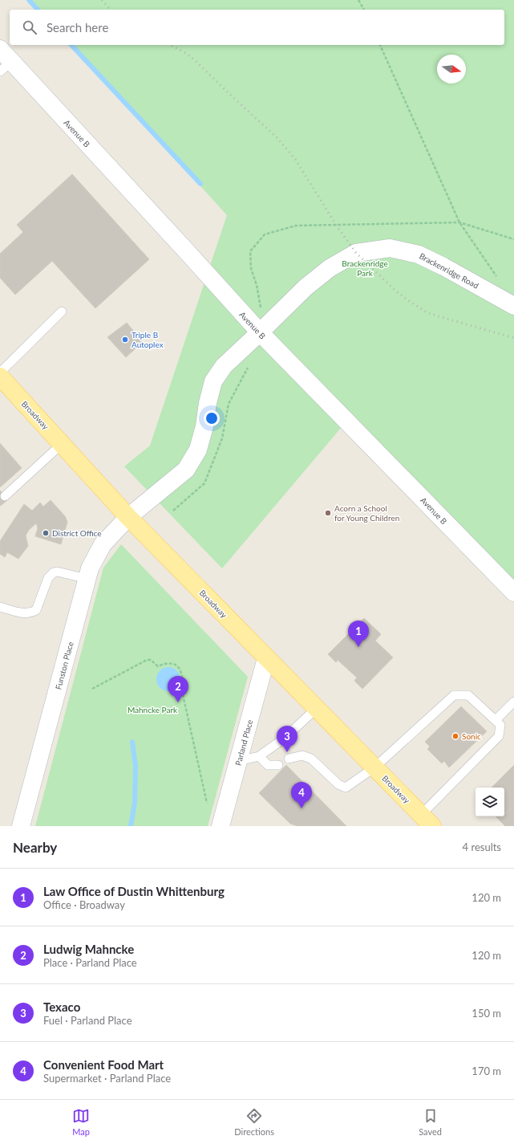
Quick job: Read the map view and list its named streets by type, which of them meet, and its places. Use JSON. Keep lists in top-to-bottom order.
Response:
{
  "streets": {
    "main road": ["Broadway"],
    "street": [
      "Avenue B",
      "Brackenridge Road",
      "Funston Place",
      "Parland Place"
    ]
  },
  "crossings": [
    ["Avenue B", "Brackenridge Road"],
    ["Brackenridge Road", "Broadway"],
    ["Brackenridge Road", "Funston Place"],
    ["Broadway", "Funston Place"],
    ["Broadway", "Parland Place"]
  ],
  "parks": ["Brackenridge Park", "Mahncke Park"],
  "places": [
    "Triple B Autoplex",
    "Acorn a School for Young Children",
    "District Office",
    "Sonic"
  ],
  "north": "right",
  "page": {
    "search": "Search here",
    "pins": [
      "1",
      "2",
      "3",
      "4"
    ],
    "heading": ["Nearby", "4 results"],
    "list": [
      {
        "mark": "1",
        "name": "Law Office of Dustin Whittenburg",
        "note": "Office · Broadway",
        "value": "120 m"
      },
      {
        "mark": "2",
        "name": "Ludwig Mahncke",
        "note": "Place · Parland Place",
        "value": "120 m"
      },
      {
        "mark": "3",
        "name": "Texaco",
        "note": "Fuel · Parland Place",
        "value": "150 m"
      },
      {
        "mark": "4",
        "name": "Convenient Food Mart",
        "note": "Supermarket · Parland Place",
        "value": "170 m"
      }
    ],
    "nav": ["Map", "Directions", "Saved"]
  }
}
